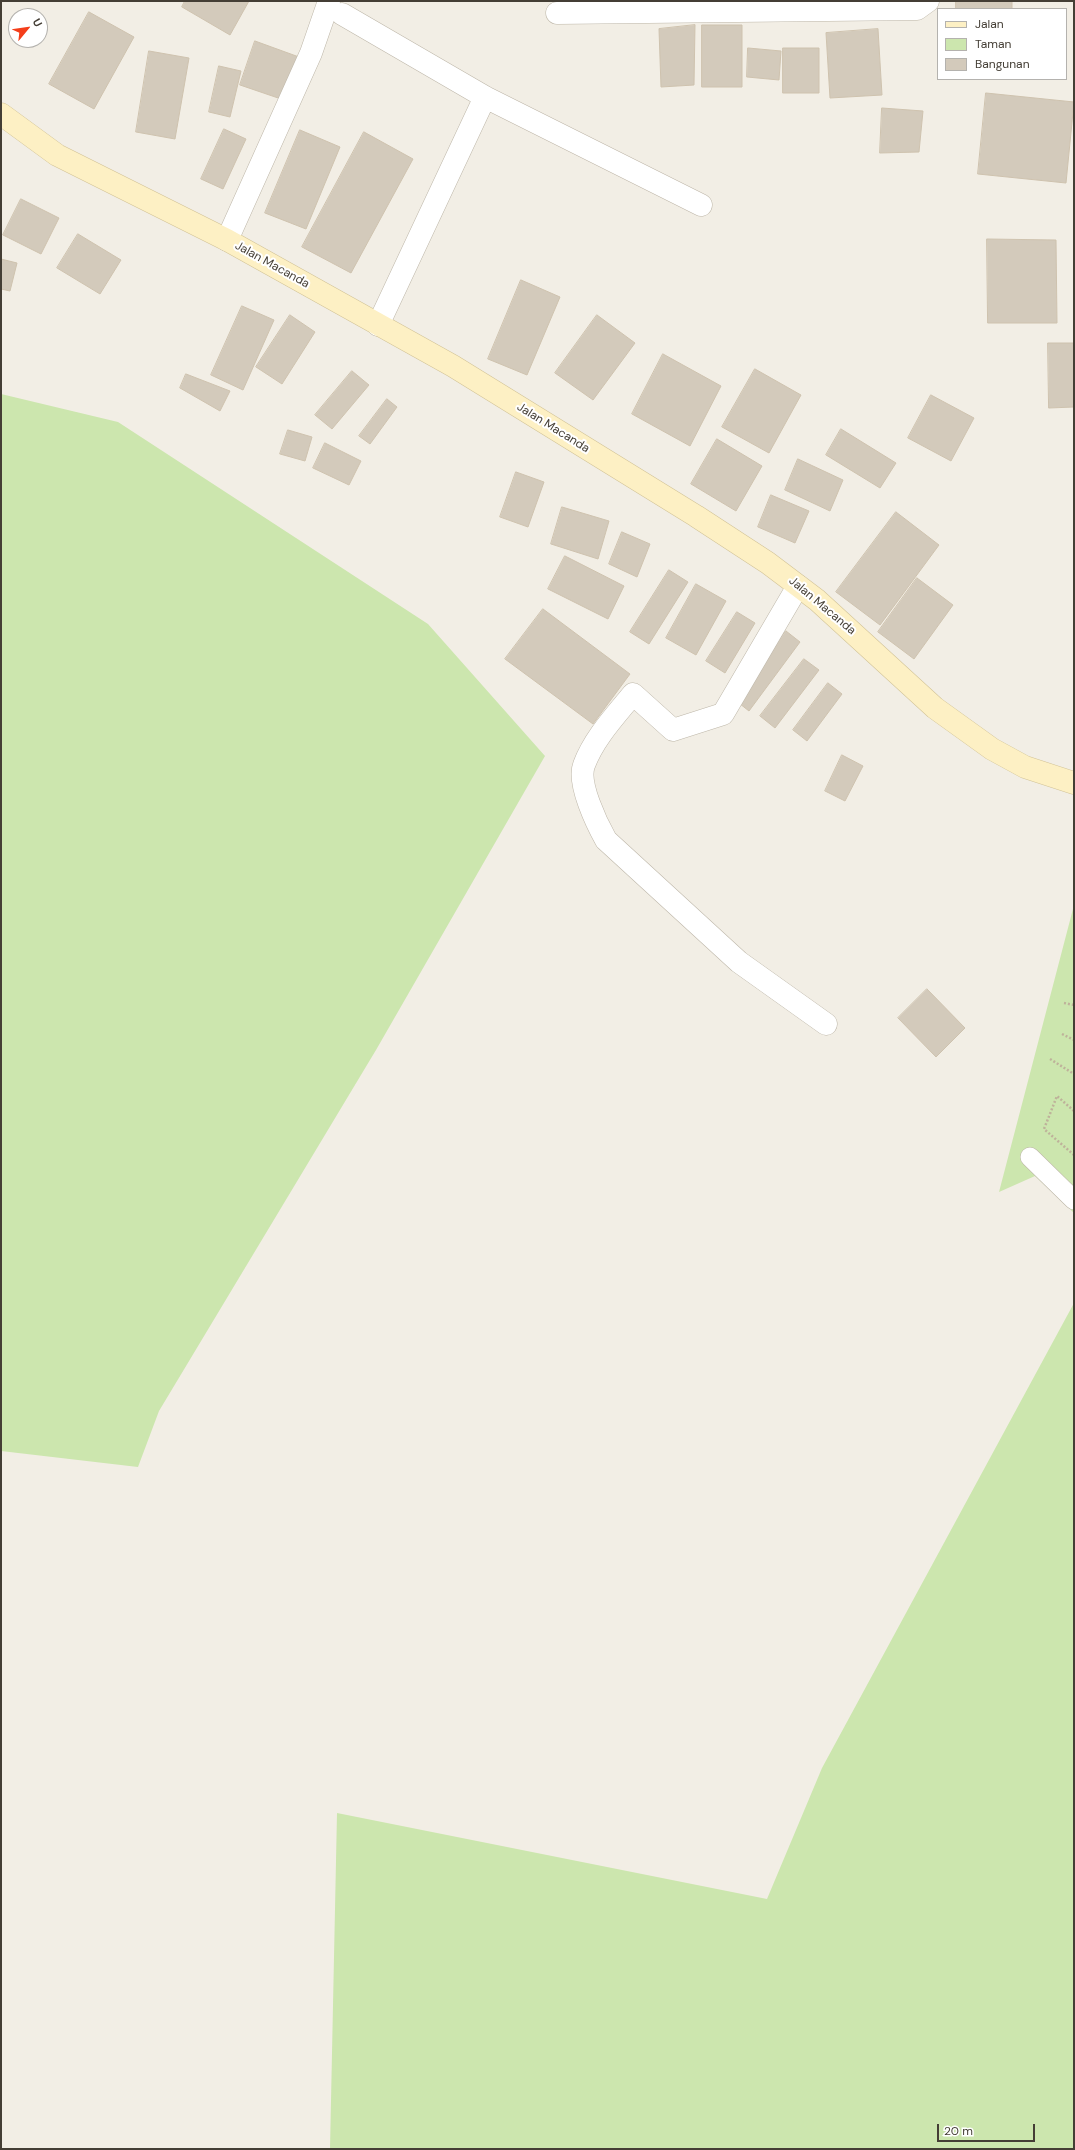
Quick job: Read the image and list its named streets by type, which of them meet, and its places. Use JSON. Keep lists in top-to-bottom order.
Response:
{
  "streets": {
    "street": ["Jalan Macanda"]
  },
  "legend": ["Jalan", "Taman", "Bangunan"],
  "scale_bar": "20 m",
  "north": "top right"
}
